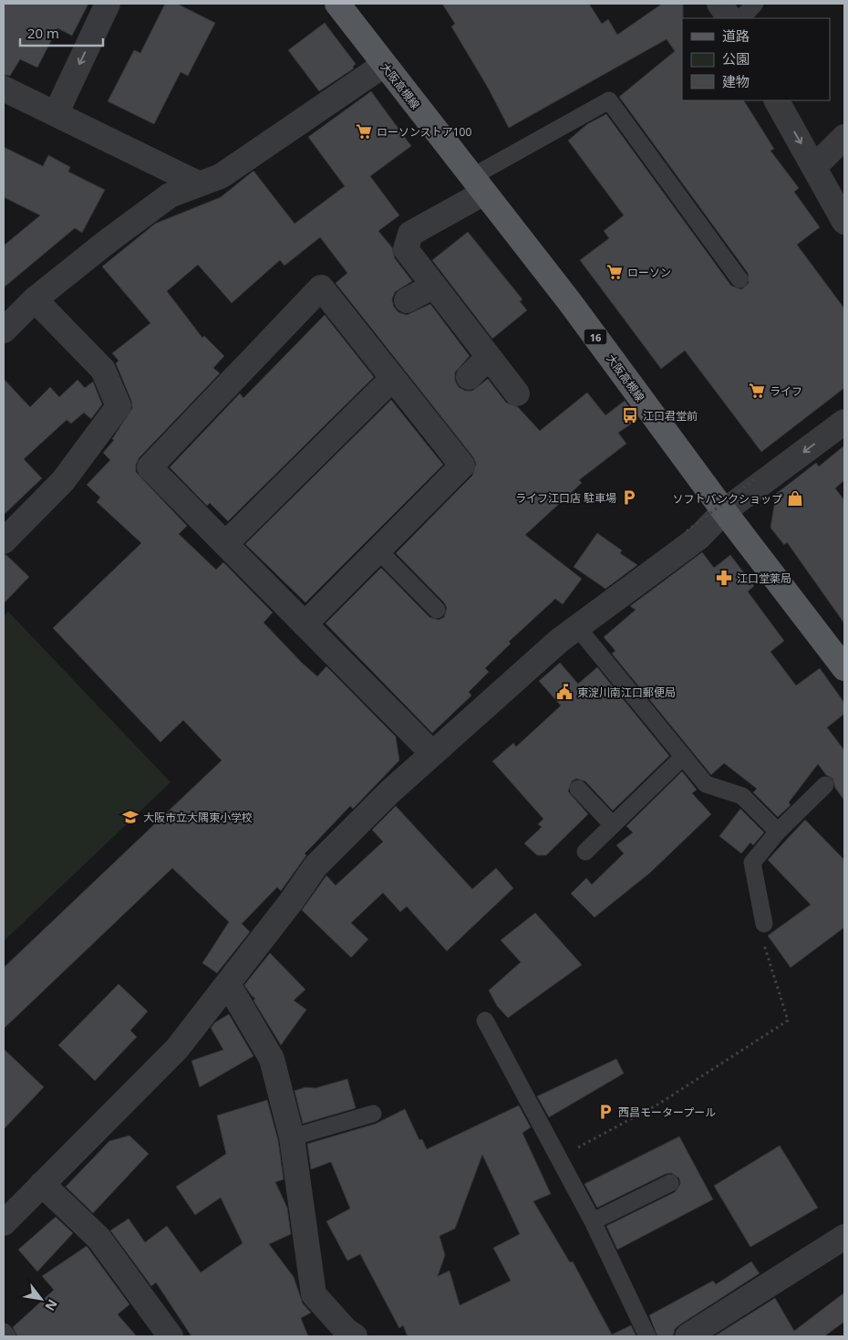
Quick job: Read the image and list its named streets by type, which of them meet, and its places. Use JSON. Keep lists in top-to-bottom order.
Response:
{
  "streets": {
    "main road": ["大阪高槻線", "16"]
  },
  "places": {
    "supermarket": ["ローソンストア100", "ローソン", "ライフ"],
    "bus stop": ["江口君堂前"],
    "parking": ["ライフ江口店 駐車場", "西昌モータープール"],
    "shop": ["ソフトバンクショップ"],
    "pharmacy": ["江口堂薬局"],
    "public building": ["東淀川南江口郵便局"],
    "school or university": ["大阪市立大隅東小学校"]
  },
  "legend": ["道路", "公園", "建物"],
  "scale_bar": "20 m",
  "north": "bottom right"
}
